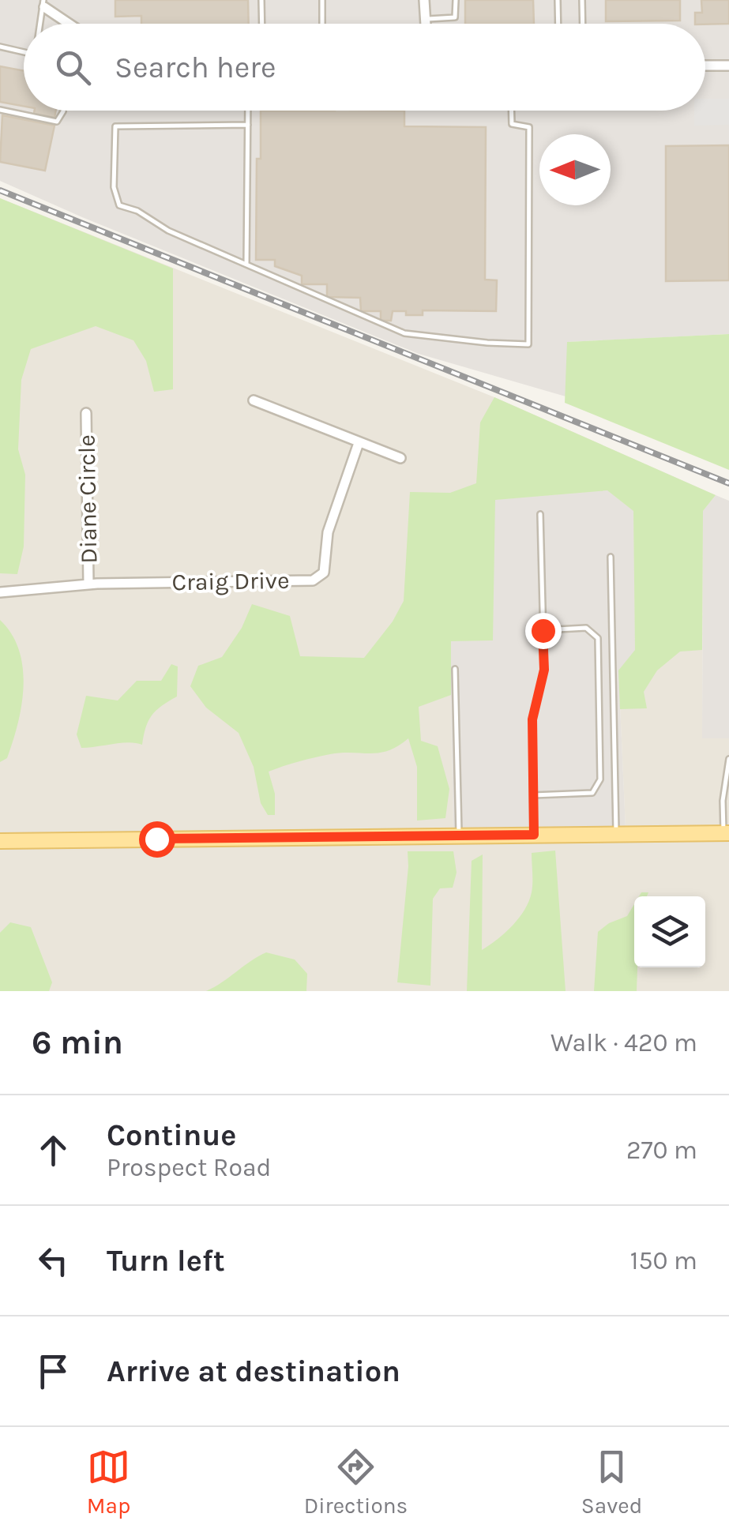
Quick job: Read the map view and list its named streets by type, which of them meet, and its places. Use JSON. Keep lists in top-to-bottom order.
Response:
{
  "streets": {
    "street": ["Diane Circle", "Craig Drive"]
  },
  "crossings": [
    ["Diane Circle", "Craig Drive"]
  ],
  "north": "left",
  "page": {
    "search": "Search here",
    "heading": ["6 min", "Walk · 420 m"],
    "list": [
      ["Continue", "Prospect Road", "270 m"],
      ["Turn left", "150 m"],
      "Arrive at destination"
    ],
    "nav": ["Map", "Directions", "Saved"]
  }
}
